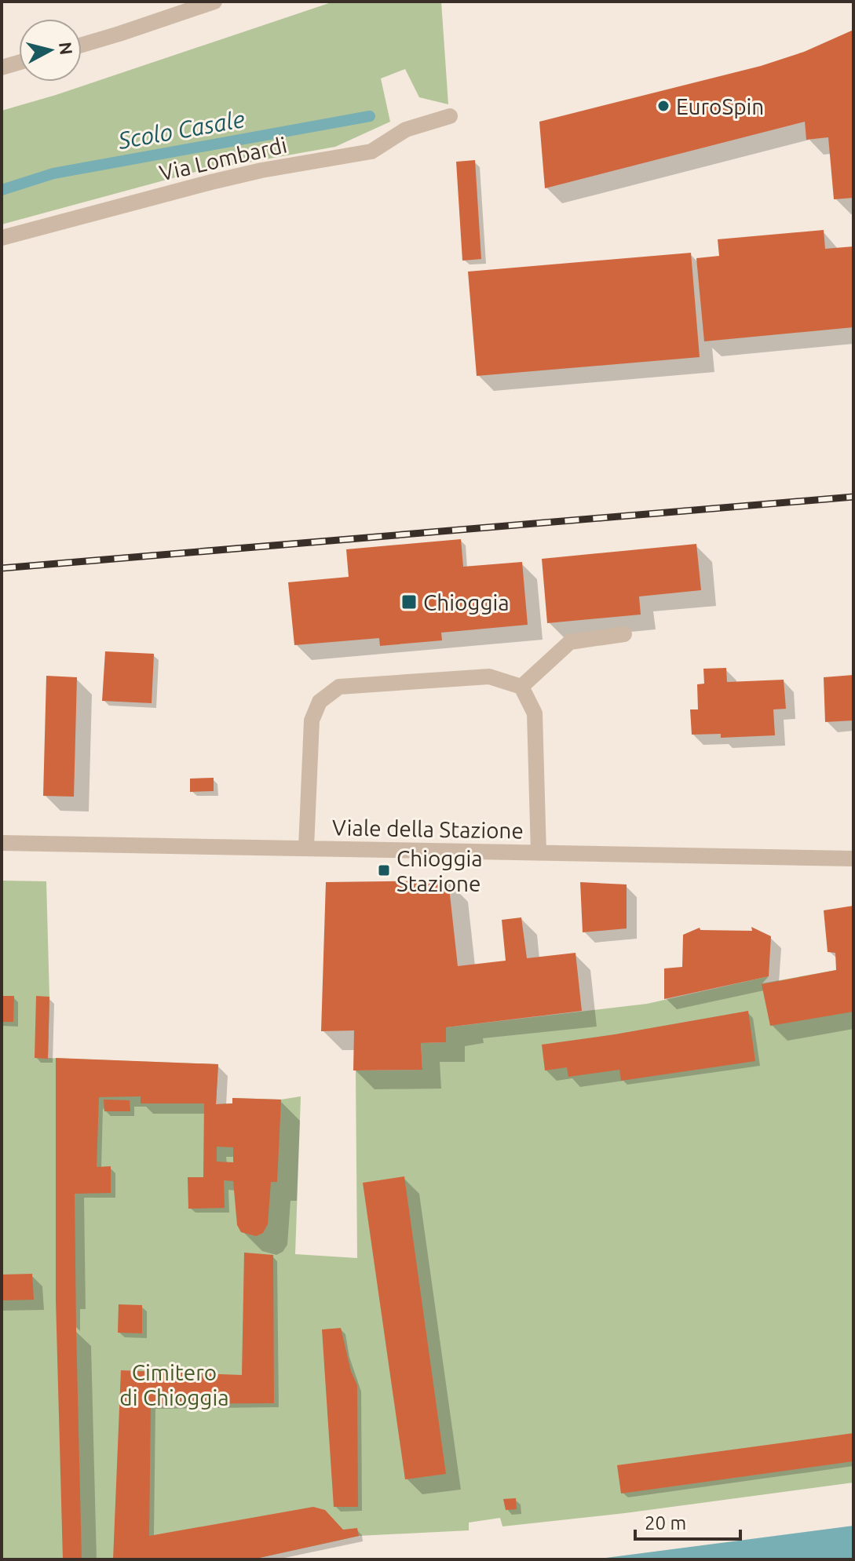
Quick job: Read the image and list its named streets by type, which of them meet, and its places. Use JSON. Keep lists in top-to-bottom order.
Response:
{
  "streets": {
    "street": ["Via Lombardi", "Viale della Stazione"]
  },
  "water": ["Scolo Casale"],
  "parks": ["Cimitero di Chioggia"],
  "places": {
    "other": ["EuroSpin"],
    "transit": ["Chioggia", "Chioggia Stazione"]
  },
  "scale_bar": "20 m",
  "north": "right"
}
